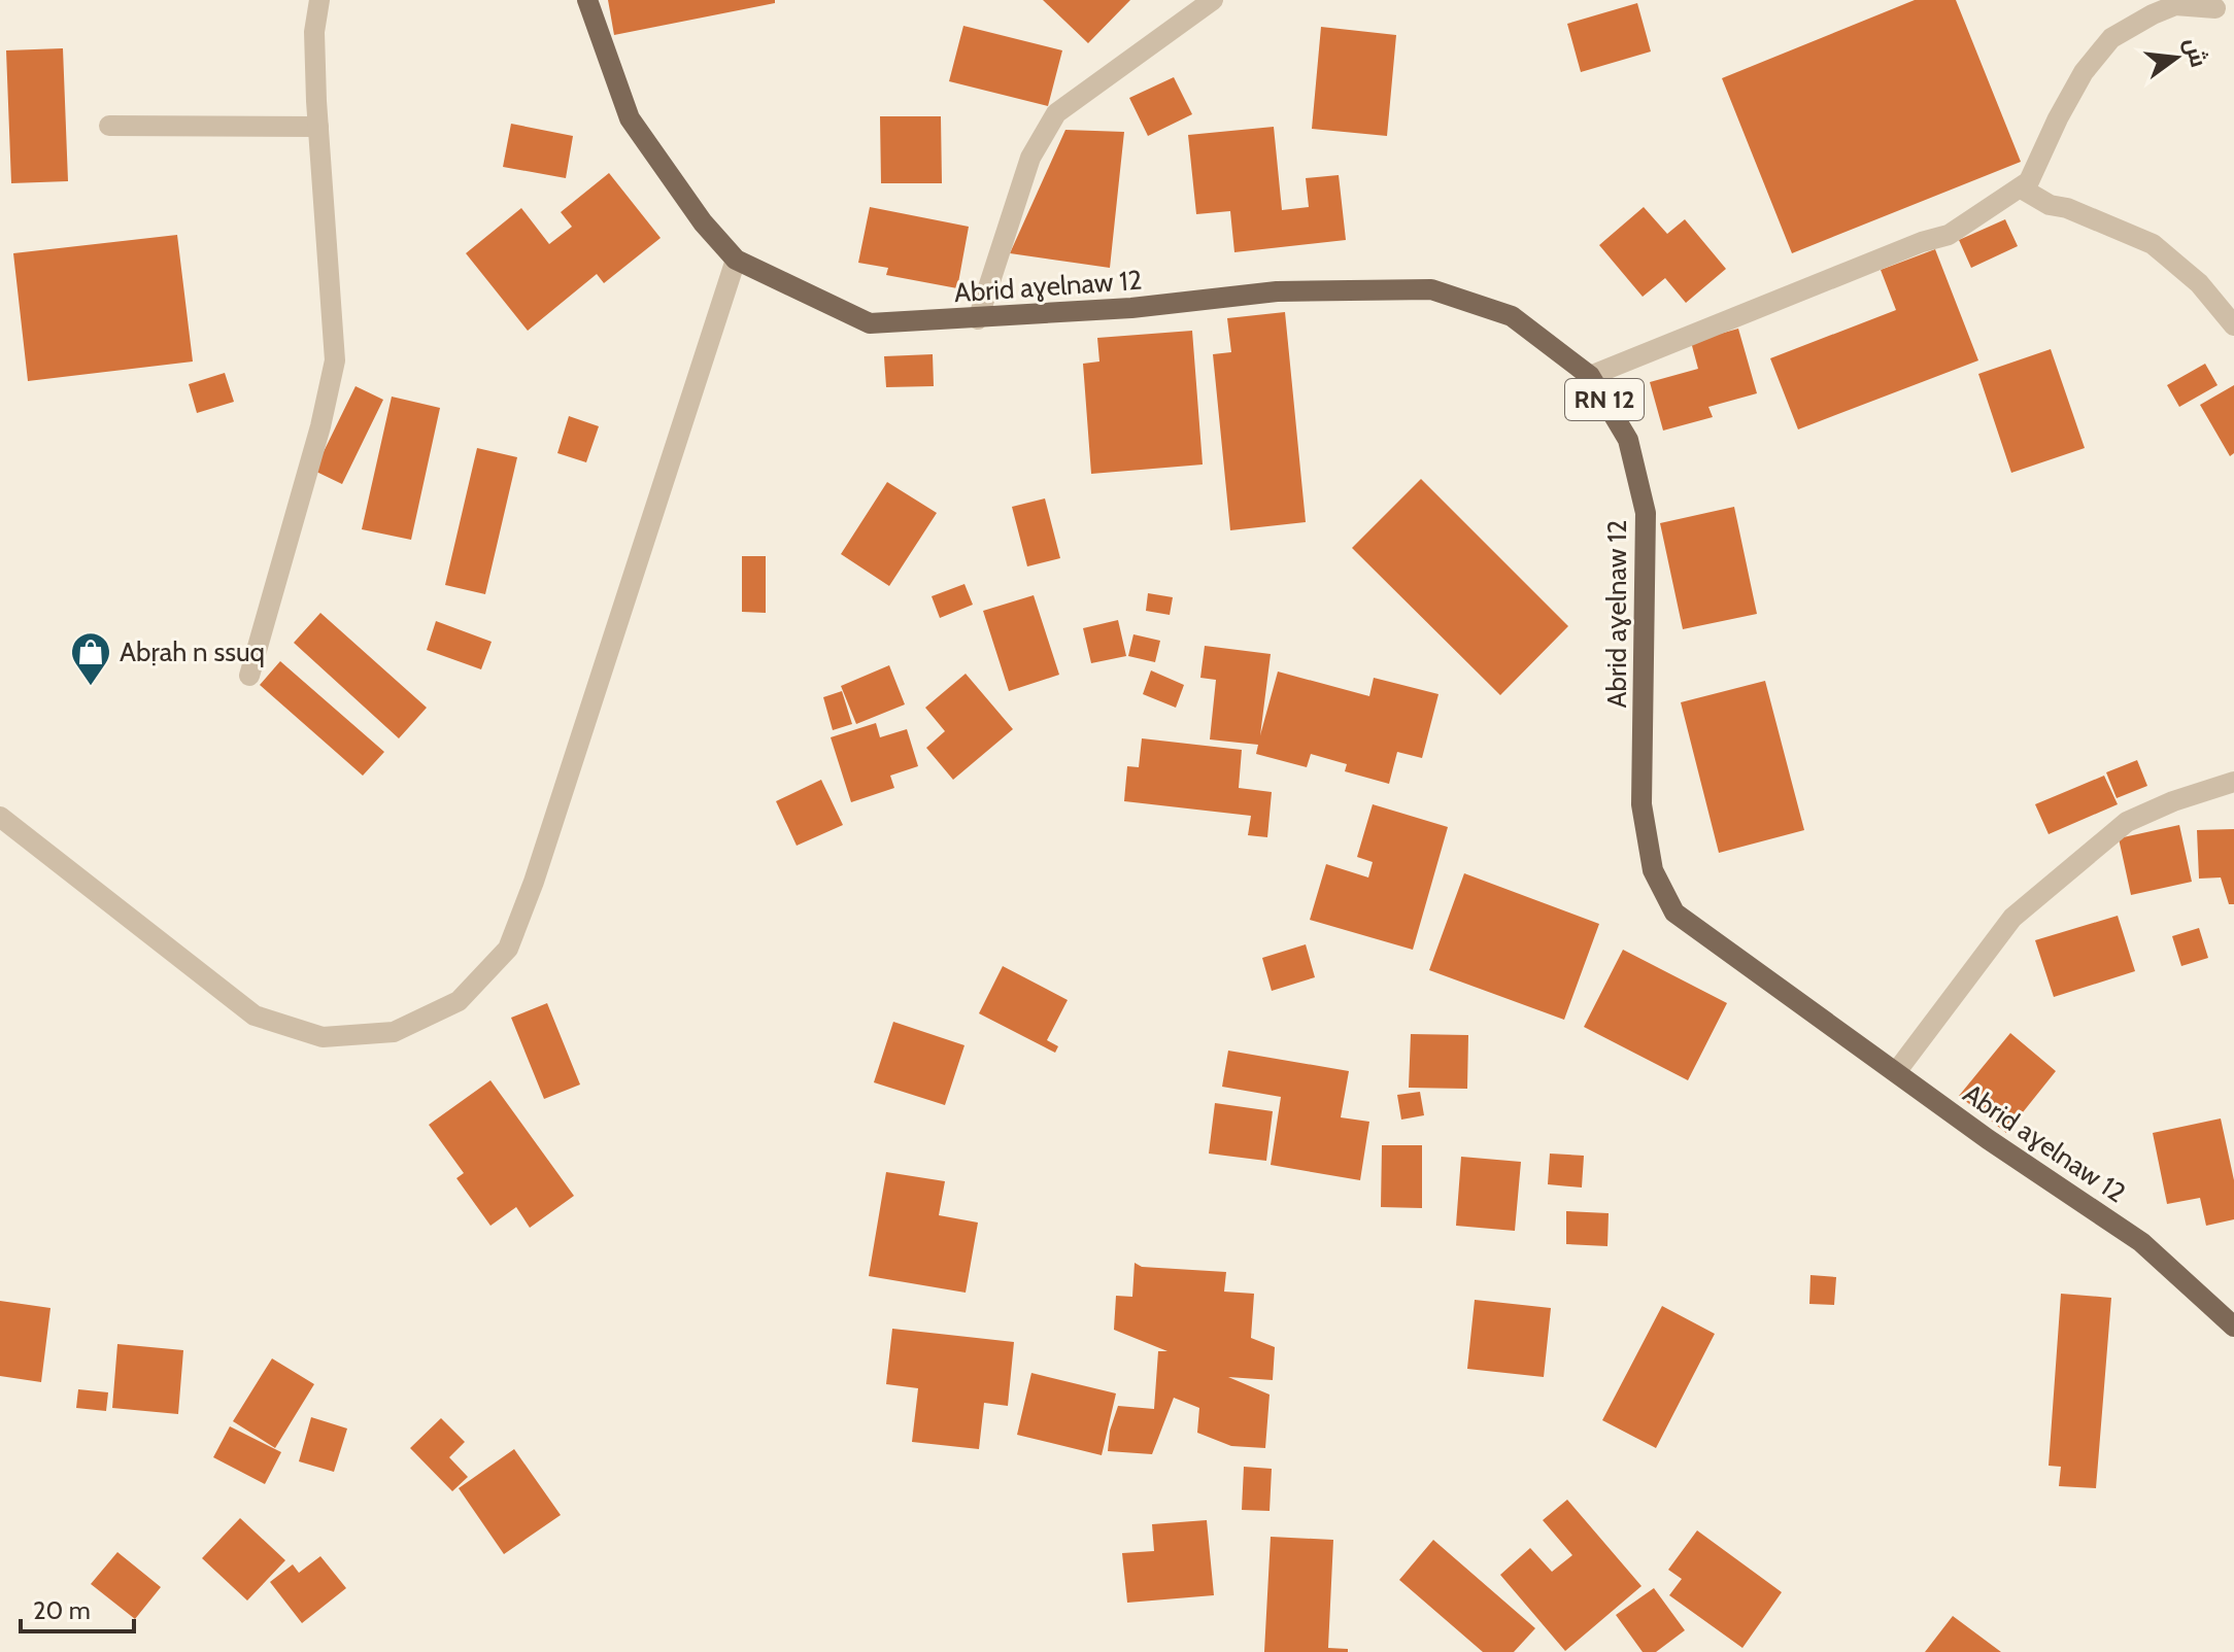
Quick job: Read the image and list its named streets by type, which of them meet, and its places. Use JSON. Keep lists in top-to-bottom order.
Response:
{
  "streets": {
    "main road": ["Abrid aɣelnaw 12", "RN 12"]
  },
  "places": {
    "shop": ["Abṛah n ssuq"]
  },
  "scale_bar": "20 m",
  "north": "right"
}
